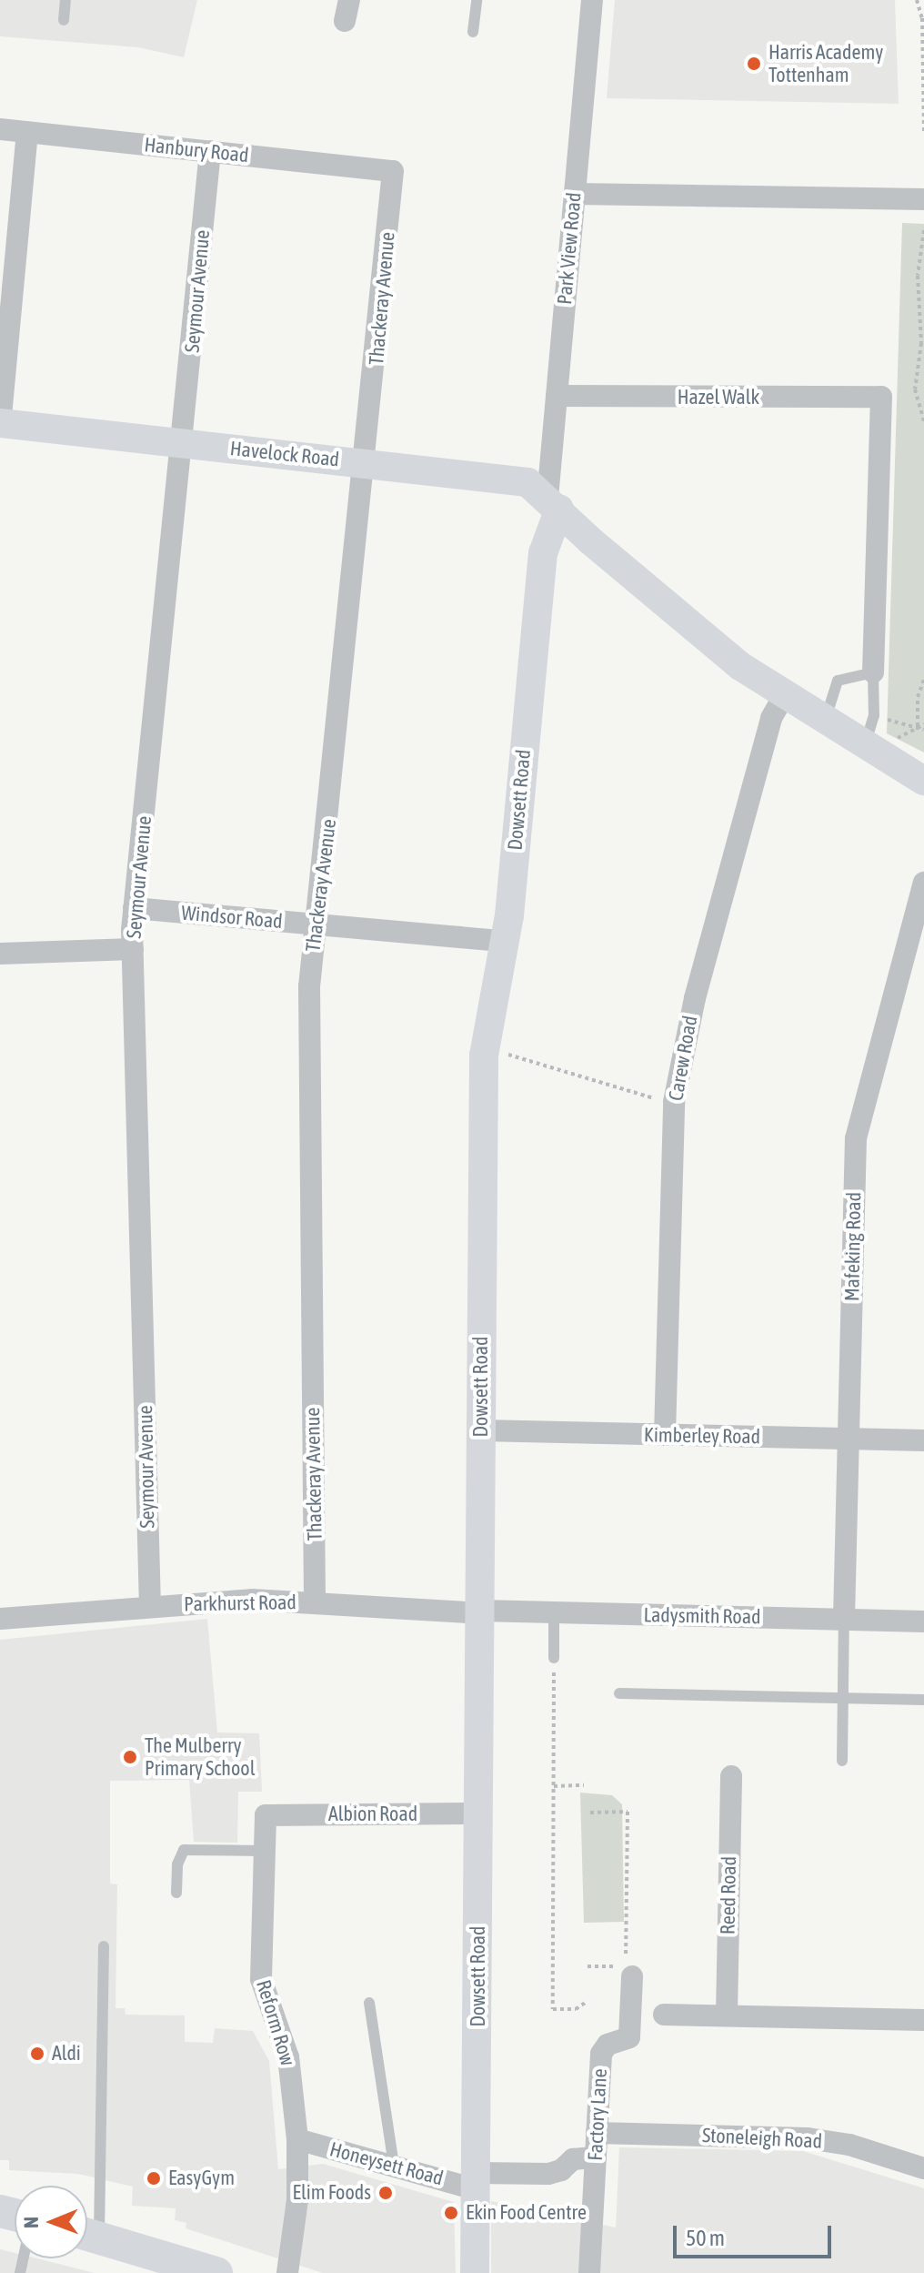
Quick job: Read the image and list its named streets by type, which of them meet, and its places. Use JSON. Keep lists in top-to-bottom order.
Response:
{
  "streets": {
    "street": [
      "Hanbury Road",
      "Park View Road",
      "Seymour Avenue",
      "Thackeray Avenue",
      "Hazel Walk",
      "Havelock Road",
      "Dowsett Road",
      "Windsor Road",
      "Carew Road",
      "Mafeking Road",
      "Kimberley Road",
      "Parkhurst Road",
      "Ladysmith Road",
      "Albion Road",
      "Reed Road",
      "Reform Row",
      "Factory Lane",
      "Stoneleigh Road",
      "Honeysett Road"
    ]
  },
  "crossings": [
    ["Hanbury Road", "Seymour Avenue"],
    ["Hanbury Road", "Thackeray Avenue"],
    ["Park View Road", "Hazel Walk"],
    ["Park View Road", "Havelock Road"],
    ["Park View Road", "Dowsett Road"],
    ["Seymour Avenue", "Havelock Road"],
    ["Seymour Avenue", "Windsor Road"],
    ["Seymour Avenue", "Parkhurst Road"],
    ["Thackeray Avenue", "Havelock Road"],
    ["Thackeray Avenue", "Windsor Road"],
    ["Thackeray Avenue", "Parkhurst Road"],
    ["Havelock Road", "Dowsett Road"],
    ["Dowsett Road", "Windsor Road"],
    ["Dowsett Road", "Kimberley Road"],
    ["Dowsett Road", "Parkhurst Road"],
    ["Dowsett Road", "Ladysmith Road"],
    ["Dowsett Road", "Albion Road"],
    ["Dowsett Road", "Honeysett Road"],
    ["Carew Road", "Kimberley Road"],
    ["Mafeking Road", "Kimberley Road"],
    ["Mafeking Road", "Ladysmith Road"],
    ["Parkhurst Road", "Ladysmith Road"],
    ["Albion Road", "Reform Row"],
    ["Reform Row", "Honeysett Road"],
    ["Factory Lane", "Stoneleigh Road"],
    ["Factory Lane", "Honeysett Road"]
  ],
  "places": [
    "Harris Academy Tottenham",
    "The Mulberry Primary School",
    "Aldi",
    "EasyGym",
    "Elim Foods",
    "Ekin Food Centre"
  ],
  "scale_bar": "50 m",
  "north": "left"
}
